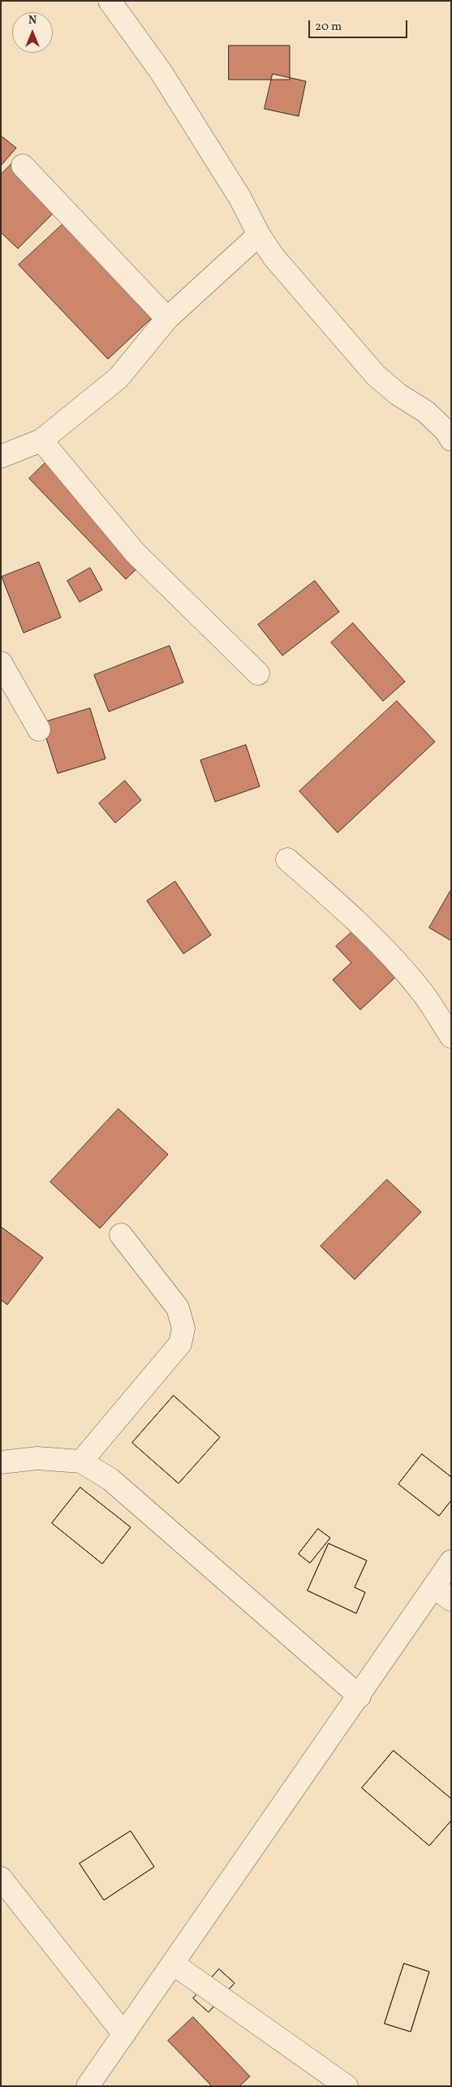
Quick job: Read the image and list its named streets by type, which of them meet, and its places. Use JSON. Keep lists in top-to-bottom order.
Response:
{
  "scale_bar": "20 m",
  "north": "top"
}
